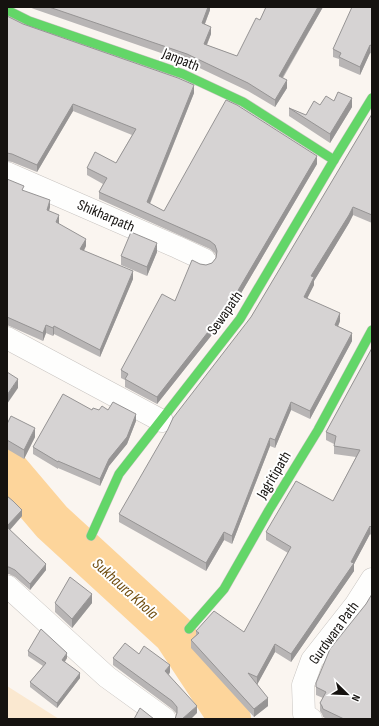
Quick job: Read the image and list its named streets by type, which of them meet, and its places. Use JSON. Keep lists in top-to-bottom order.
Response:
{
  "streets": {
    "street": [
      "Janpath",
      "Shikharpath",
      "Sewapath",
      "Jagritipath",
      "Gurdwara Path"
    ]
  },
  "crossings": [
    ["Janpath", "Sewapath"]
  ],
  "water": ["Sukhaura Khola"],
  "north": "bottom right"
}
